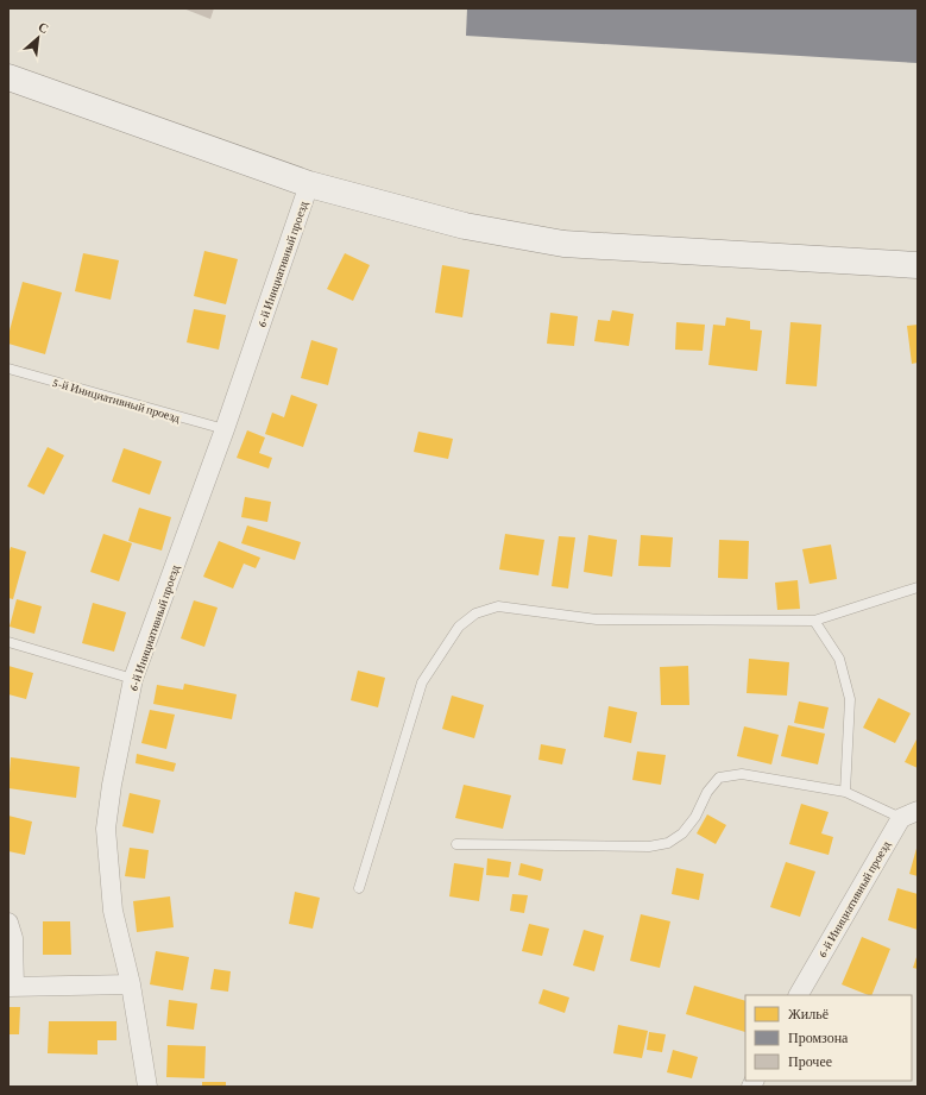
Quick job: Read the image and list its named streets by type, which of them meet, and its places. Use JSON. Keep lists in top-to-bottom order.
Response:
{
  "streets": {
    "street": ["6-й Инициативный проезд"],
    "lane": ["5-й Инициативный проезд"]
  },
  "crossings": [
    ["6-й Инициативный проезд", "5-й Инициативный проезд"]
  ],
  "legend": ["Жильё", "Промзона", "Прочее"],
  "north": "top right"
}
